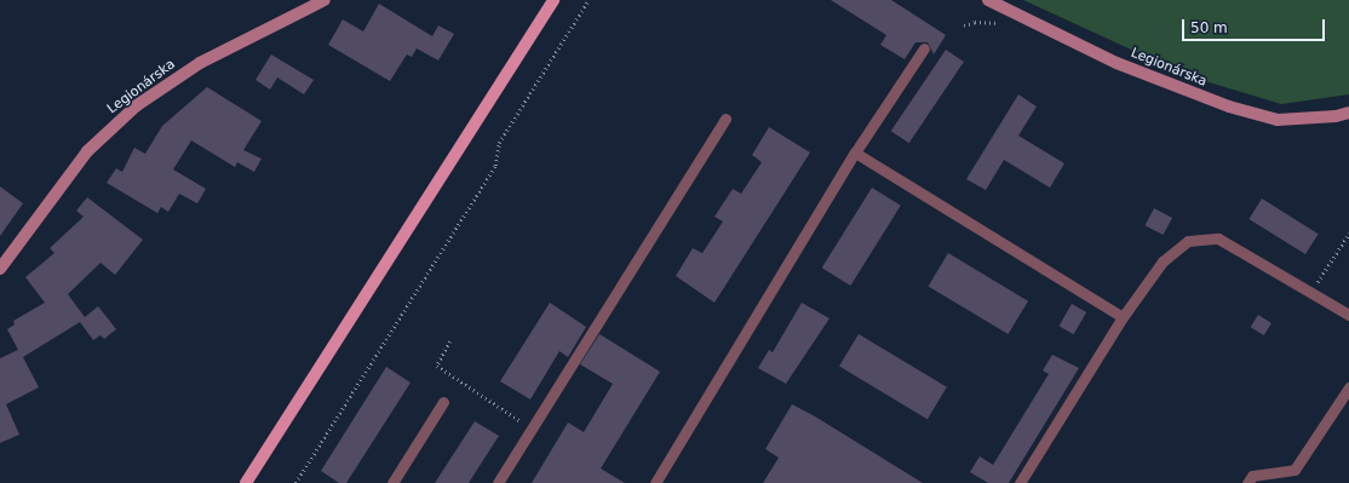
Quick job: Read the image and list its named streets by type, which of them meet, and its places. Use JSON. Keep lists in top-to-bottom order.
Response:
{
  "streets": {
    "street": ["Legionárska"]
  },
  "scale_bar": "50 m"
}
